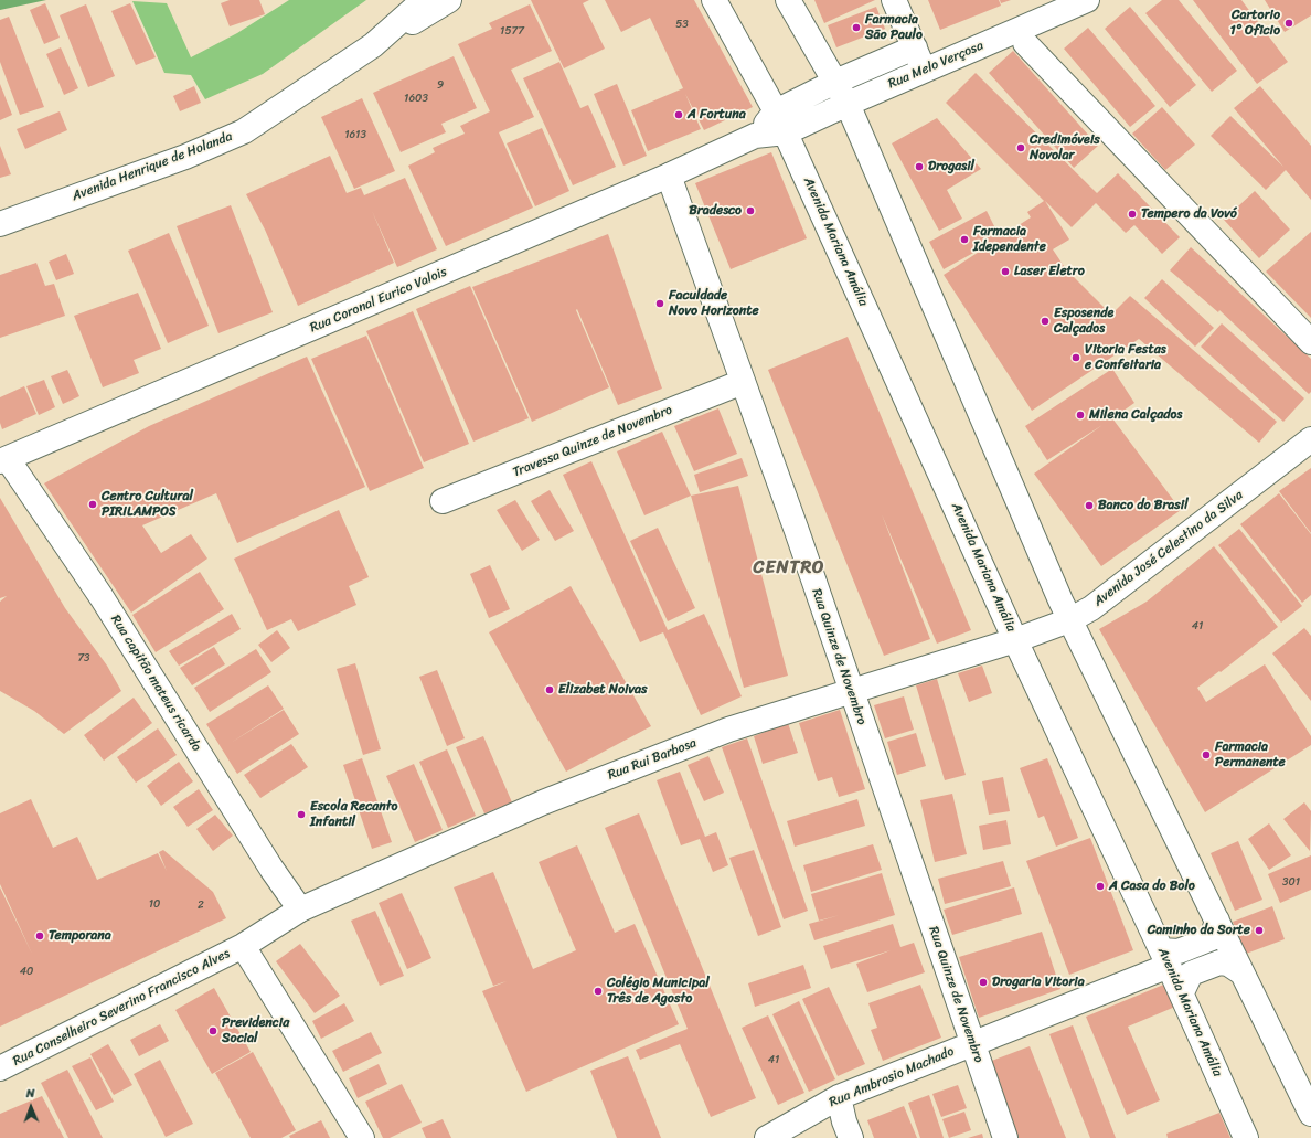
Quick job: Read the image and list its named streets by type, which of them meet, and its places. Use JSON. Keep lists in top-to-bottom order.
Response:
{
  "streets": {
    "main road": [
      "Rua Melo Verçosa",
      "Avenida Henrique de Holanda",
      "Avenida Mariana Amália",
      "Rua Coronal Eurico Valois",
      "Travessa Quinze de Novembro",
      "Avenida José Celestino da Silva",
      "Rua Quinze de Novembro",
      "Rua capitão mateus ricardo",
      "Rua Rui Barbosa",
      "Rua Conselheiro Severino Francisco Alves",
      "Rua Ambrosio Machado"
    ]
  },
  "crossings": [
    ["Rua Melo Verçosa", "Avenida Mariana Amália"],
    ["Rua Melo Verçosa", "Rua Coronal Eurico Valois"],
    ["Avenida Mariana Amália", "Rua Coronal Eurico Valois"],
    ["Avenida Mariana Amália", "Avenida José Celestino da Silva"],
    ["Avenida Mariana Amália", "Rua Rui Barbosa"],
    ["Avenida Mariana Amália", "Rua Ambrosio Machado"],
    ["Rua Coronal Eurico Valois", "Rua Quinze de Novembro"],
    ["Rua Coronal Eurico Valois", "Rua capitão mateus ricardo"],
    ["Travessa Quinze de Novembro", "Rua Quinze de Novembro"],
    ["Avenida José Celestino da Silva", "Rua Rui Barbosa"],
    ["Rua Quinze de Novembro", "Rua Rui Barbosa"],
    ["Rua Quinze de Novembro", "Rua Ambrosio Machado"],
    ["Rua capitão mateus ricardo", "Rua Rui Barbosa"],
    ["Rua Rui Barbosa", "Rua Conselheiro Severino Francisco Alves"]
  ],
  "districts": ["CENTRO"],
  "places": [
    "Cartorio 1° Oficio",
    "Farmacia São Paulo",
    "A Fortuna",
    "Credimóveis Novolar",
    "Drogasil",
    "Bradesco",
    "Tempero da Vovó",
    "Farmacia Idependente",
    "Laser Eletro",
    "Faculdade Novo Horizonte",
    "Esposende Calçados",
    "Vitoria Festas e Confeitaria",
    "Milena Calçados",
    "Centro Cultural PIRILAMPOS",
    "Banco do Brasil",
    "Elizabet Noivas",
    "Farmacia Permanente",
    "Escola Recanto Infantil",
    "A Casa do Bolo",
    "Caminho da Sorte",
    "Temporana",
    "Drogaria Vitoria",
    "Colégio Municipal Três de Agosto",
    "Previdencia Social"
  ],
  "house_numbers": [
    "53",
    "1577",
    "9",
    "1603",
    "1613",
    "41",
    "73",
    "301",
    "10",
    "2",
    "40",
    "41"
  ],
  "north": "top"
}
